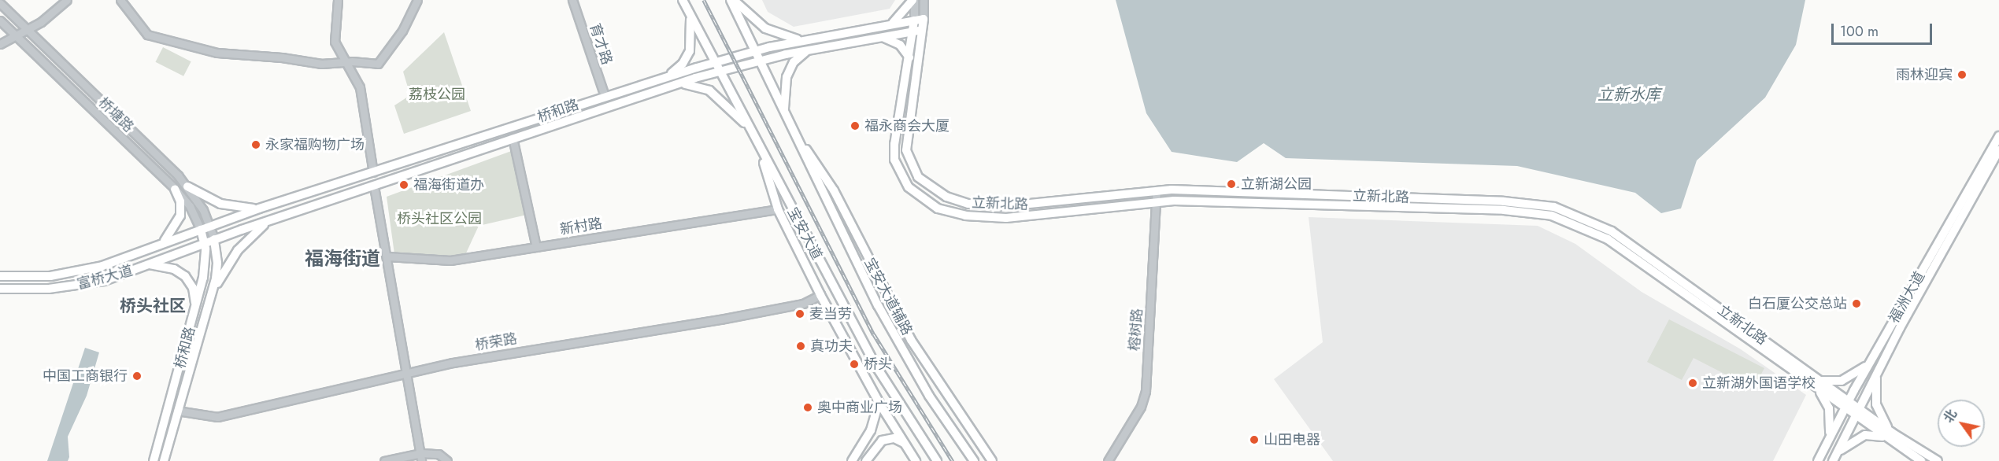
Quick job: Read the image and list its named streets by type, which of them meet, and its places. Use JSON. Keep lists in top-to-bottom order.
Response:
{
  "streets": {
    "main road": [
      "桥和路",
      "桥塘路",
      "立新北路",
      "宝安大道",
      "富桥大道",
      "宝安大道辅路",
      "福洲大道"
    ],
    "street": [
      "育才路",
      "新村路",
      "榕树路",
      "桥荣路"
    ]
  },
  "crossings": [
    ["育才路", "桥和路"],
    ["桥和路", "桥塘路"],
    ["桥和路", "立新北路"],
    ["桥和路", "宝安大道"],
    ["桥和路", "富桥大道"],
    ["桥和路", "桥荣路"],
    ["桥塘路", "富桥大道"],
    ["立新北路", "福洲大道"],
    ["立新北路", "榕树路"]
  ],
  "districts": ["福海街道", "桥头社区"],
  "water": ["立新水库"],
  "parks": ["荔枝公园", "桥头社区公园"],
  "places": [
    "雨林迎宾",
    "福永商会大厦",
    "永家福购物广场",
    "立新湖公园",
    "福海街道办",
    "白石厦公交总站",
    "麦当劳",
    "真功夫",
    "桥头",
    "中国工商银行",
    "立新湖外国语学校",
    "奥中商业广场",
    "山田电器"
  ],
  "scale_bar": "100 m",
  "north": "top left"
}
